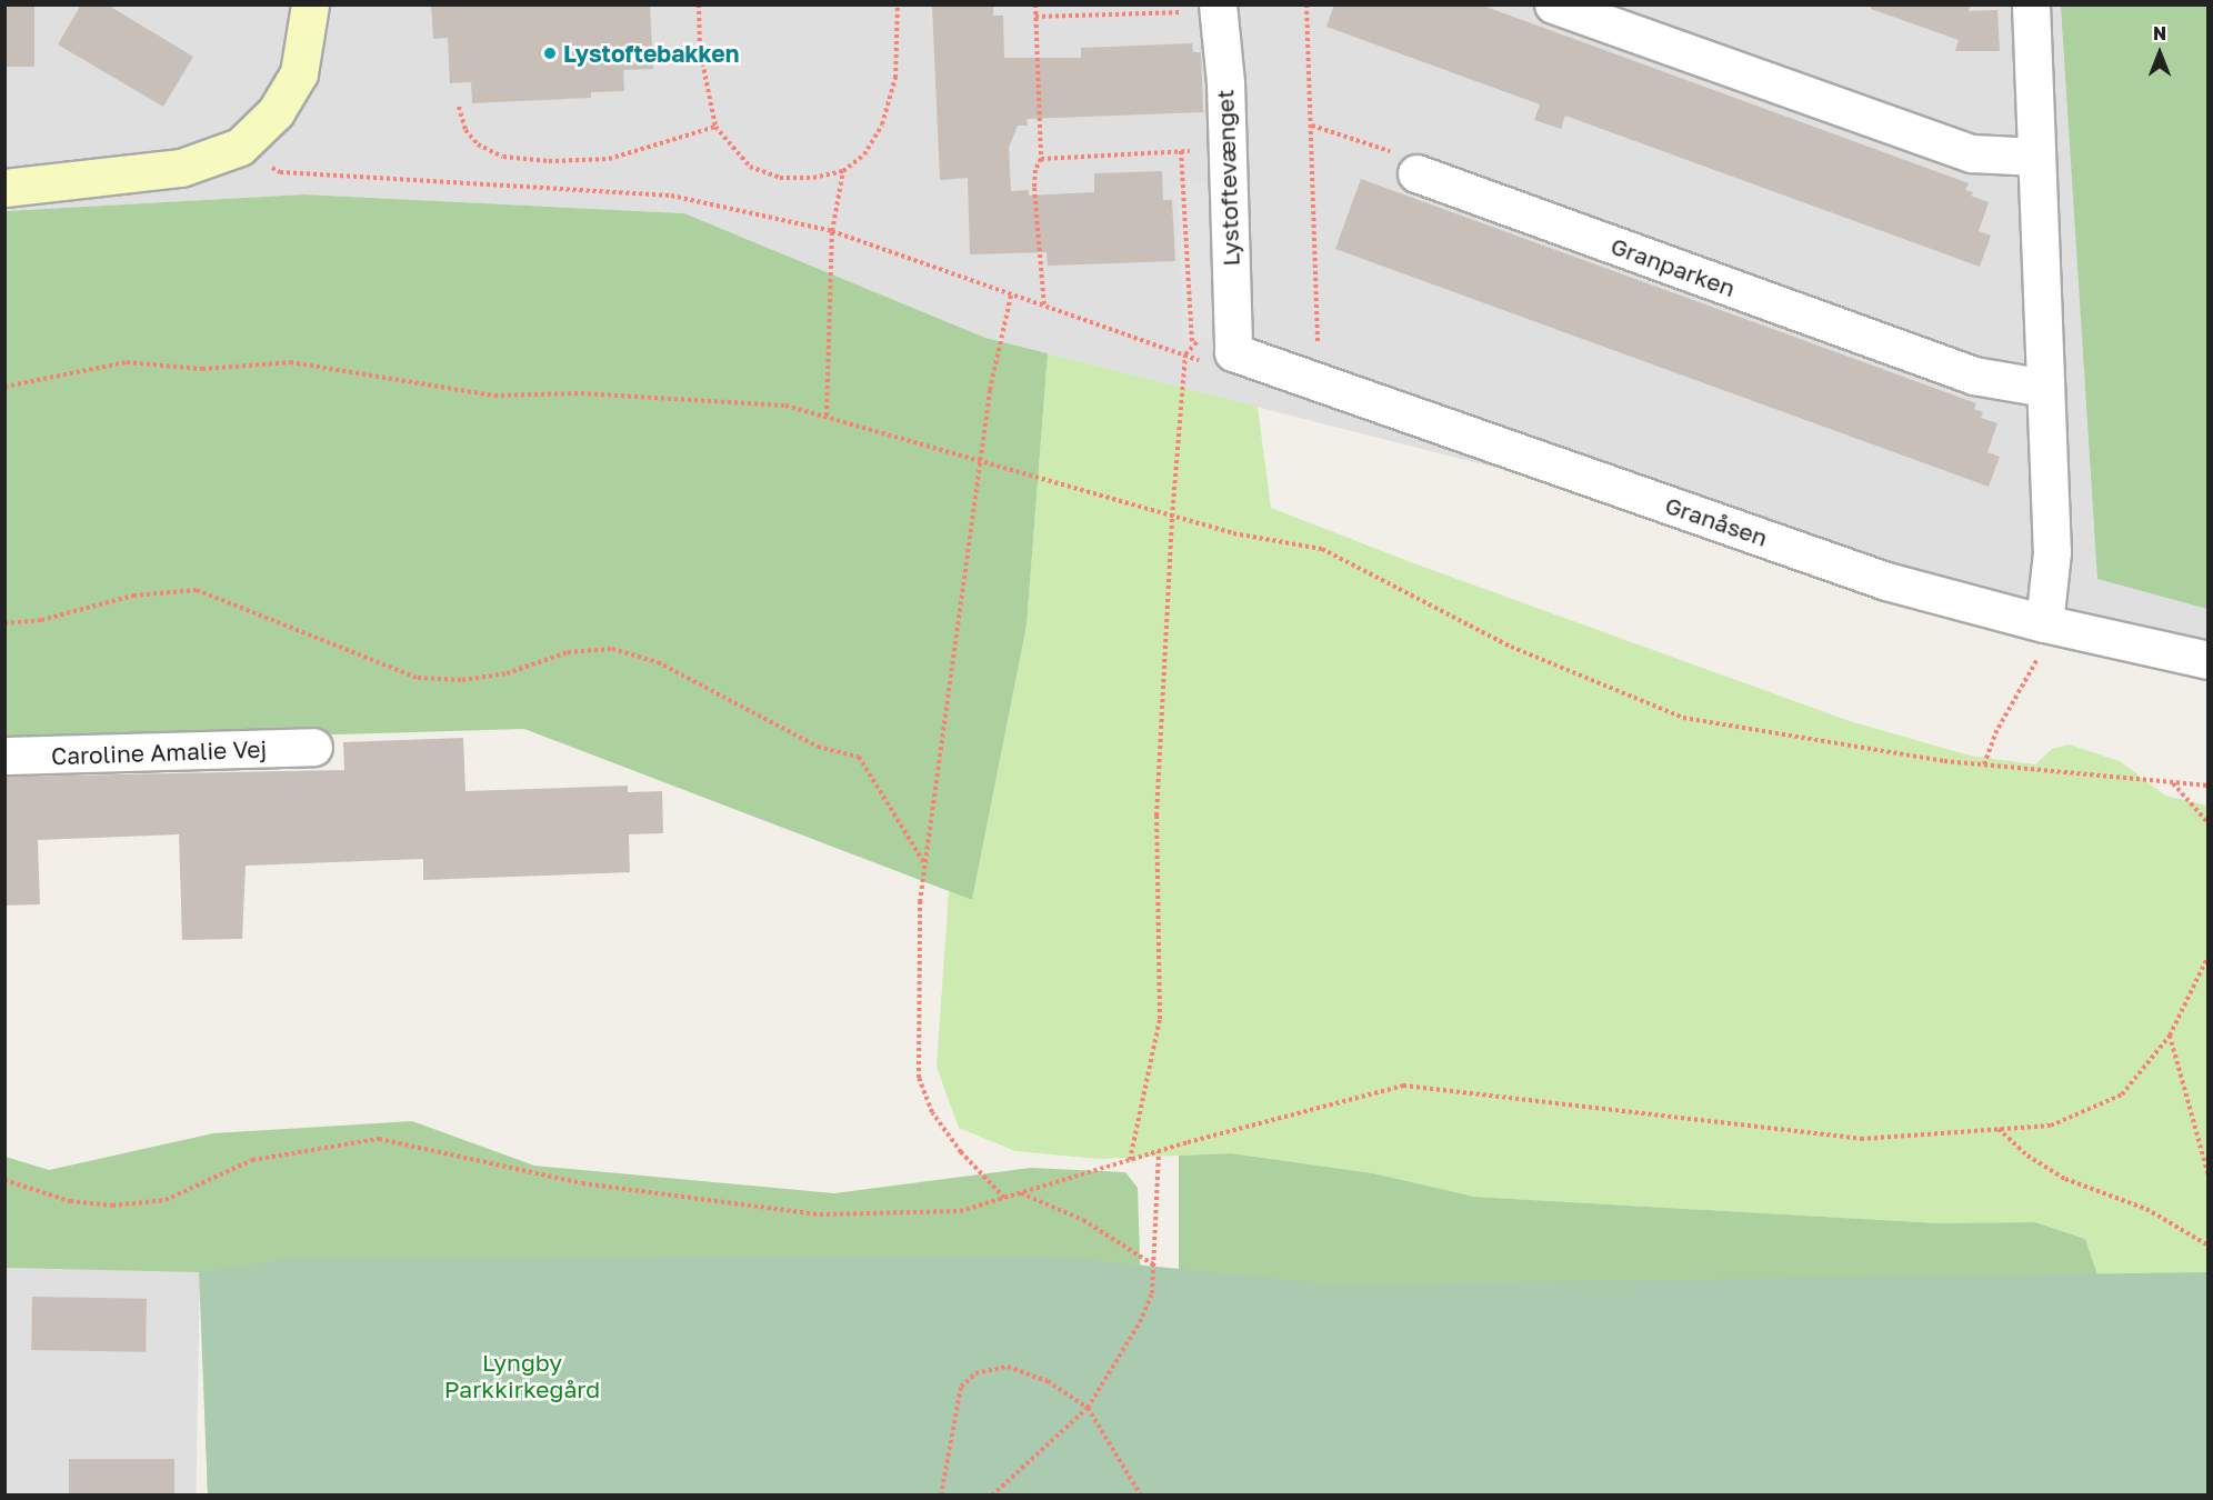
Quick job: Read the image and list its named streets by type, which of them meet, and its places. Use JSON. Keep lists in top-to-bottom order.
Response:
{
  "streets": {
    "street": [
      "Lystoftevænget",
      "Granparken",
      "Granåsen",
      "Caroline Amalie Vej"
    ]
  },
  "crossings": [
    ["Lystoftevænget", "Granåsen"]
  ],
  "parks": ["Lyngby Parkkirkegård"],
  "places": ["Lystoftebakken"],
  "north": "top"
}
